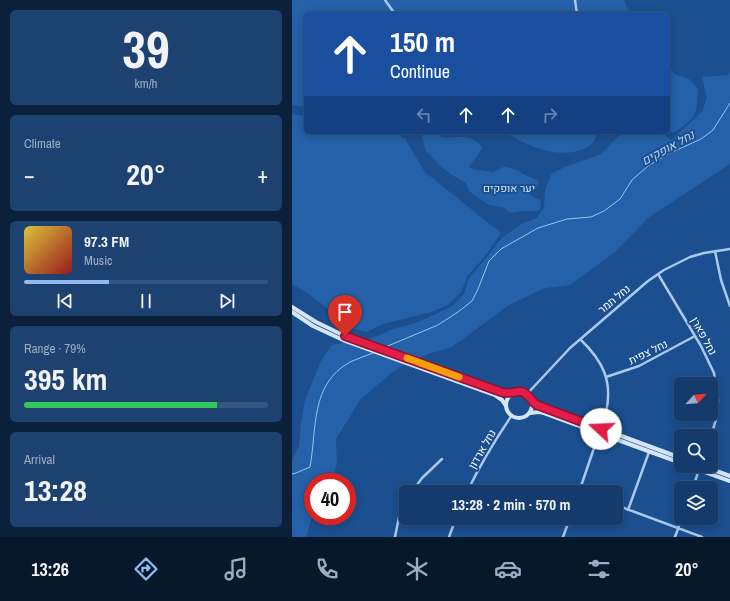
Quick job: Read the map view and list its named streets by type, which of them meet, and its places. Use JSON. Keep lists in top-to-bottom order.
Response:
{
  "streets": {
    "street": [
      "נחל תמר",
      "נחל פארן",
      "נחל צפית",
      "נחל ארדון"
    ]
  },
  "crossings": [
    ["נחל תמר", "נחל פארן"],
    ["נחל תמר", "נחל ארדון"],
    ["נחל פארן", "נחל צפית"]
  ],
  "water": ["נחל אופקים"],
  "parks": ["יער אופקים"],
  "north": "top right",
  "page": {
    "tile": [
      ["39", "km/h"],
      "Climate",
      ["Range · 79%", "395 km"],
      ["Arrival", "13:28"]
    ],
    "turn": ["150 m", "Continue"],
    "heat": ["−", "20°", "+"],
    "song": ["97.3 FM", "Music"],
    "limit": "40",
    "trip": "13:28 · 2 min · 570 m",
    "tabs": ["13:26", "20°"]
  }
}
